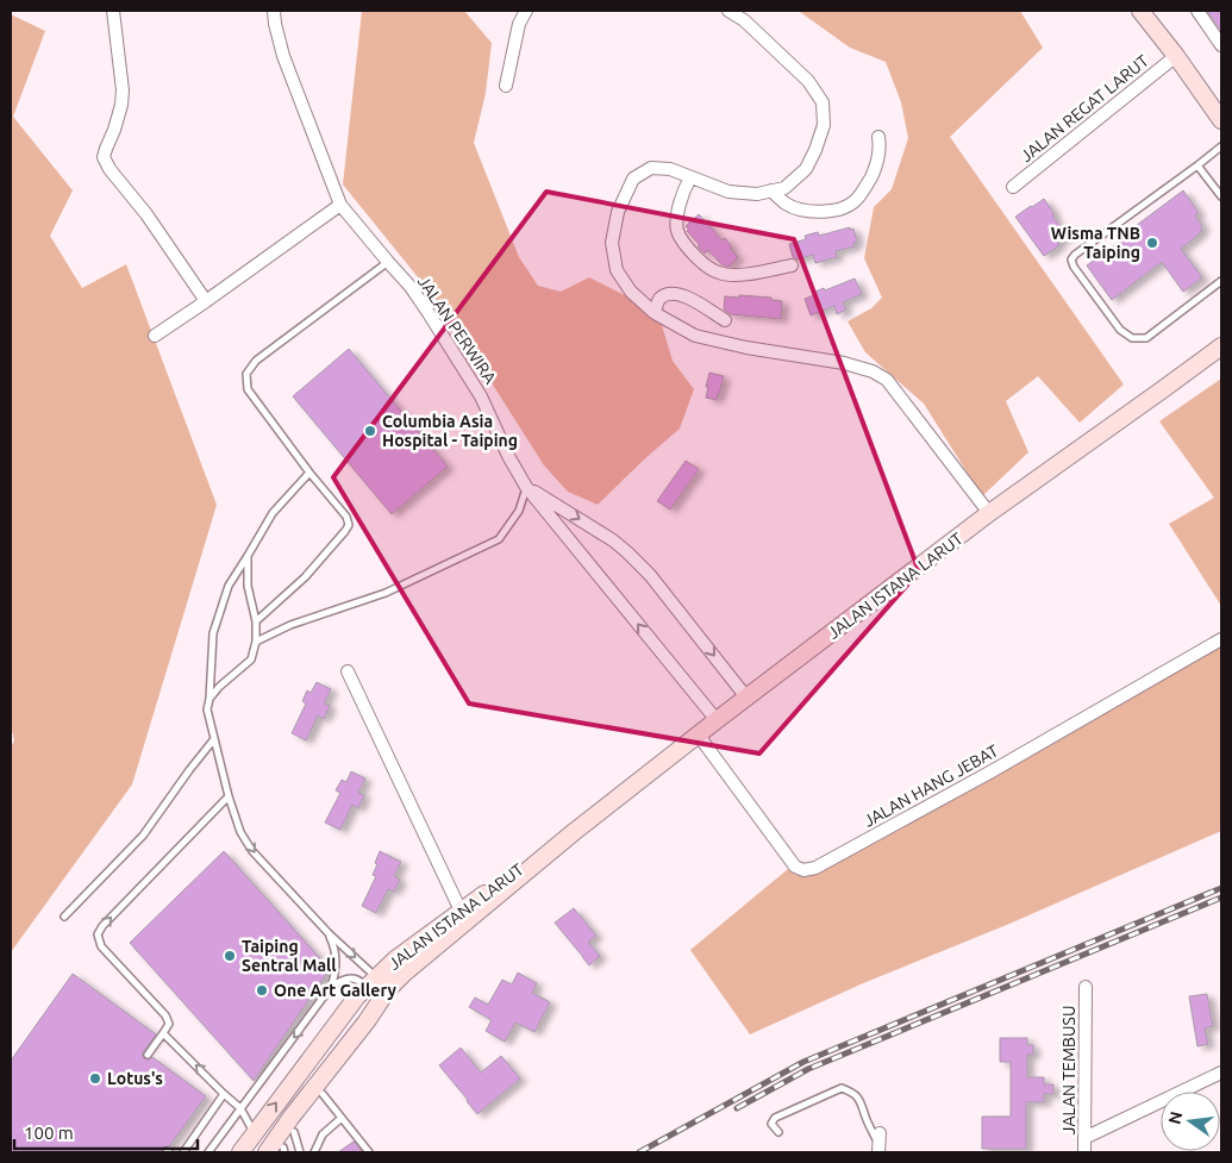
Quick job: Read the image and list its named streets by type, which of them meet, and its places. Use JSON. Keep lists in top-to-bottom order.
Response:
{
  "streets": {
    "main road": ["JALAN ISTANA LARUT"],
    "street": [
      "JALAN REGAT LARUT",
      "JALAN PERWIRA",
      "JALAN HANG JEBAT",
      "JALAN TEMBUSU"
    ]
  },
  "crossings": [
    ["JALAN PERWIRA", "JALAN ISTANA LARUT"],
    ["JALAN ISTANA LARUT", "JALAN HANG JEBAT"]
  ],
  "places": [
    "Wisma TNB Taiping",
    "Columbia Asia Hospital - Taiping",
    "Taiping Sentral Mall",
    "One Art Gallery",
    "Lotus's"
  ],
  "scale_bar": "100 m",
  "north": "left"
}
